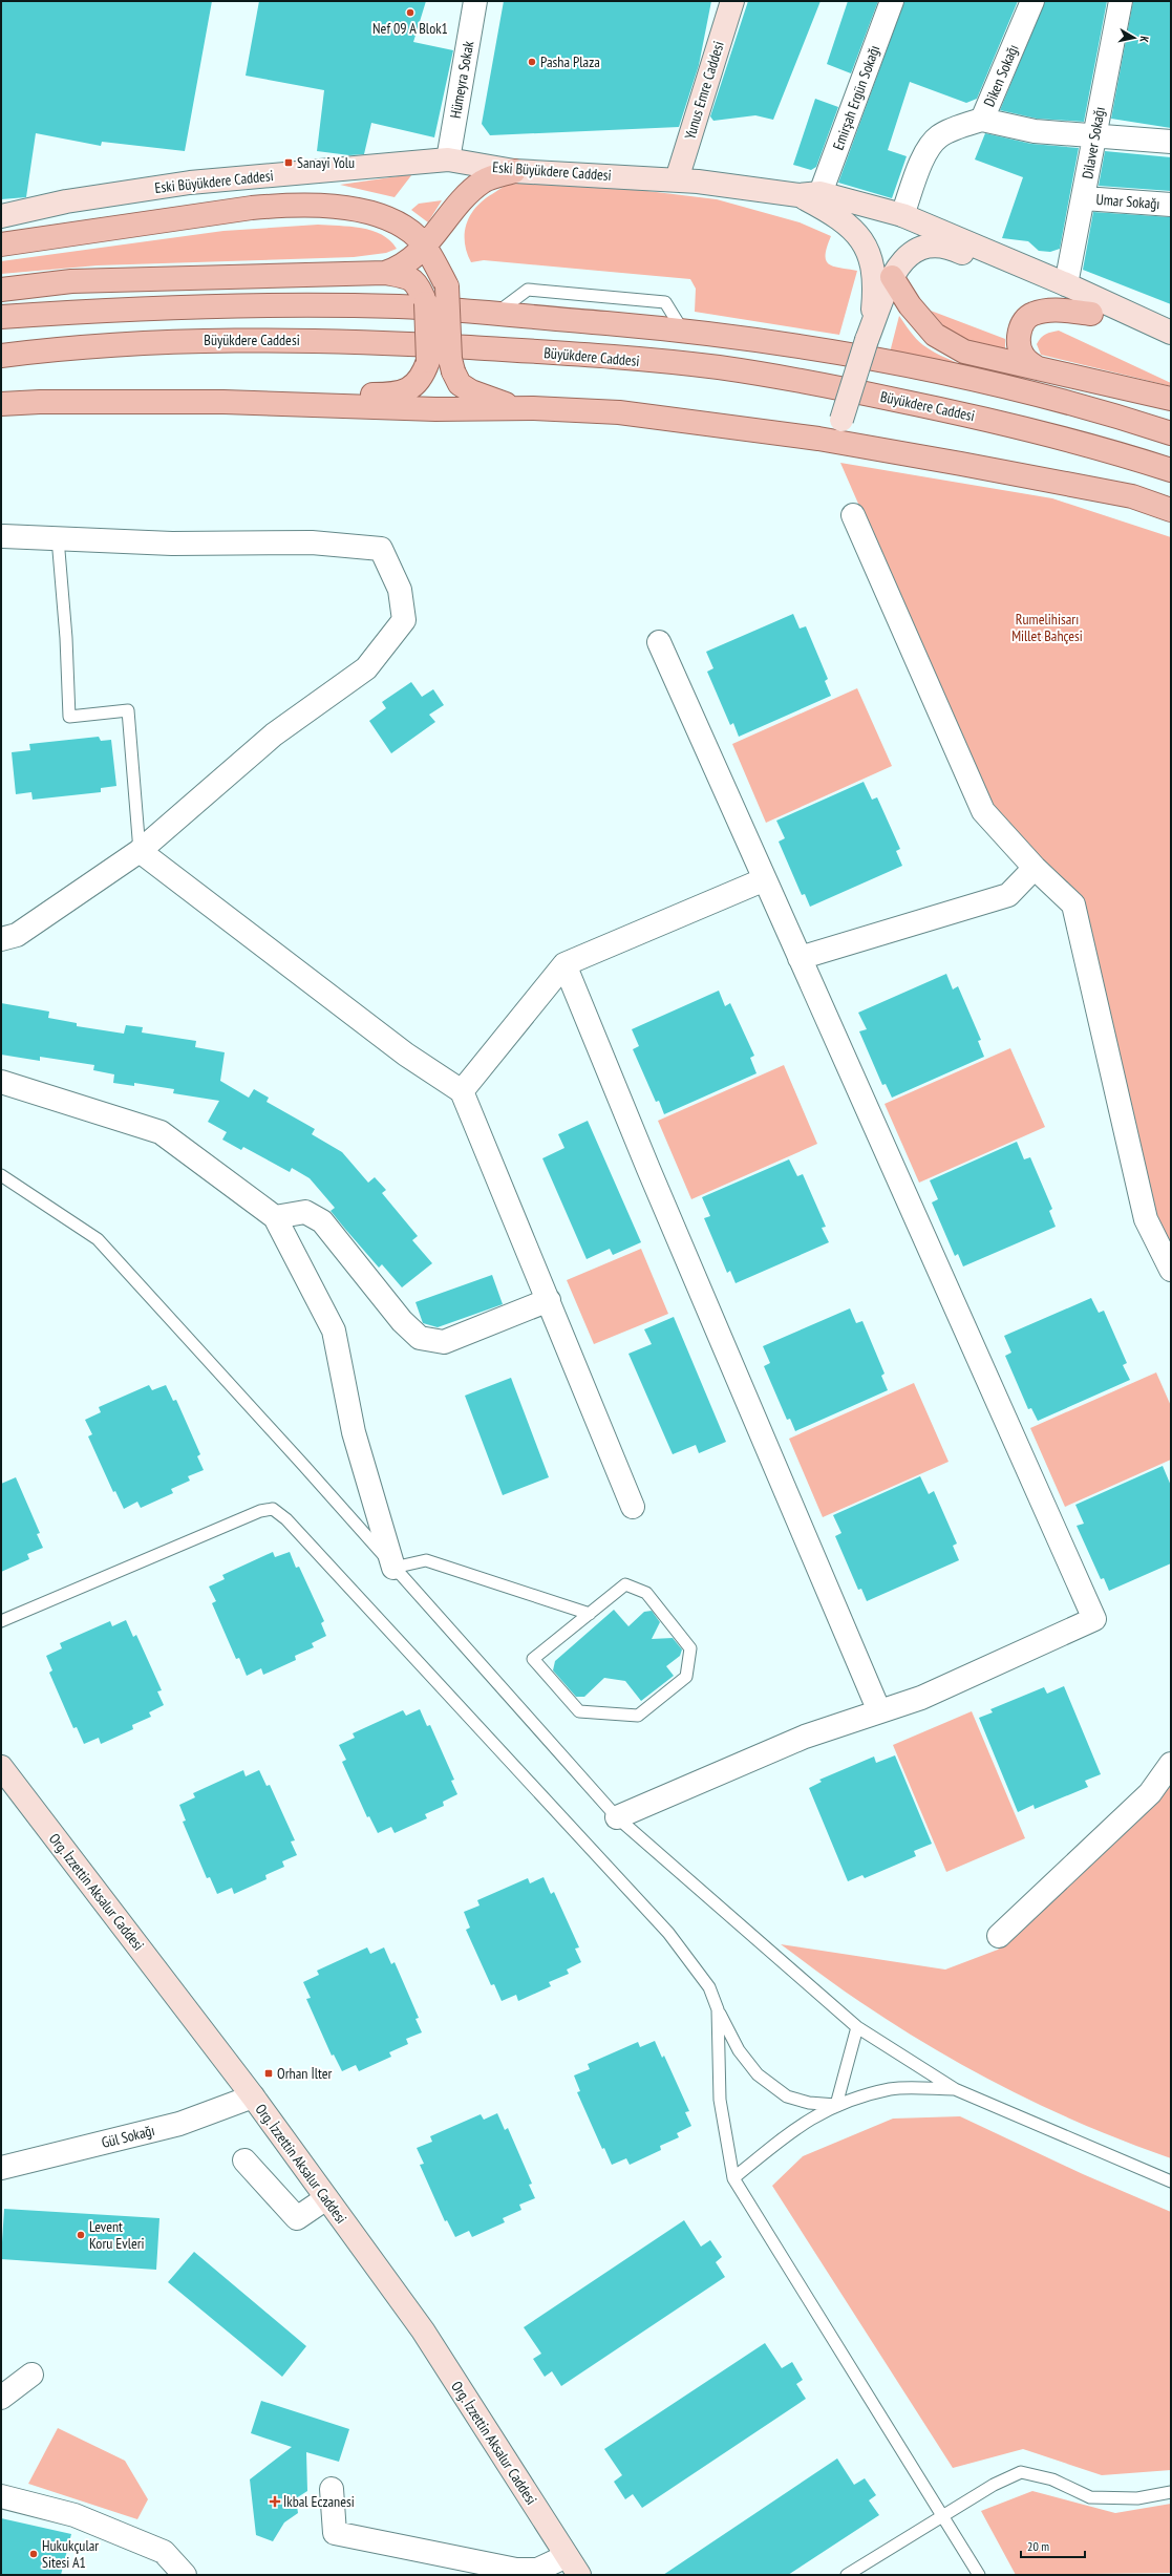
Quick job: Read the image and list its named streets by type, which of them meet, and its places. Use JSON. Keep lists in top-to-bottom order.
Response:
{
  "streets": {
    "main road": ["Büyükdere Caddesi"],
    "street": [
      "Diken Sokağı",
      "Hümeyra Sokak",
      "Yunus Emre Caddesi",
      "Emirşah Ergün Sokağı",
      "Dilaver Sokağı",
      "Eski Büyükdere Caddesi",
      "Umar Sokağı",
      "Org. İzzettin Aksalur Caddesi",
      "Gül Sokağı"
    ]
  },
  "crossings": [
    ["Diken Sokağı", "Eski Büyükdere Caddesi"],
    ["Hümeyra Sokak", "Eski Büyükdere Caddesi"],
    ["Yunus Emre Caddesi", "Eski Büyükdere Caddesi"],
    ["Emirşah Ergün Sokağı", "Eski Büyükdere Caddesi"],
    ["Dilaver Sokağı", "Eski Büyükdere Caddesi"],
    ["Dilaver Sokağı", "Umar Sokağı"],
    ["Org. İzzettin Aksalur Caddesi", "Gül Sokağı"]
  ],
  "parks": ["Rumelihisarı Millet Bahçesi"],
  "places": {
    "other": [
      "Nef 09 A Blok1",
      "Pasha Plaza",
      "Levent Koru Evleri",
      "Hukukçular Sitesi A1"
    ],
    "transit": ["Sanayi Yolu", "Orhan İlter"],
    "health": ["İkbal Eczanesi"]
  },
  "scale_bar": "20 m",
  "north": "right"
}
